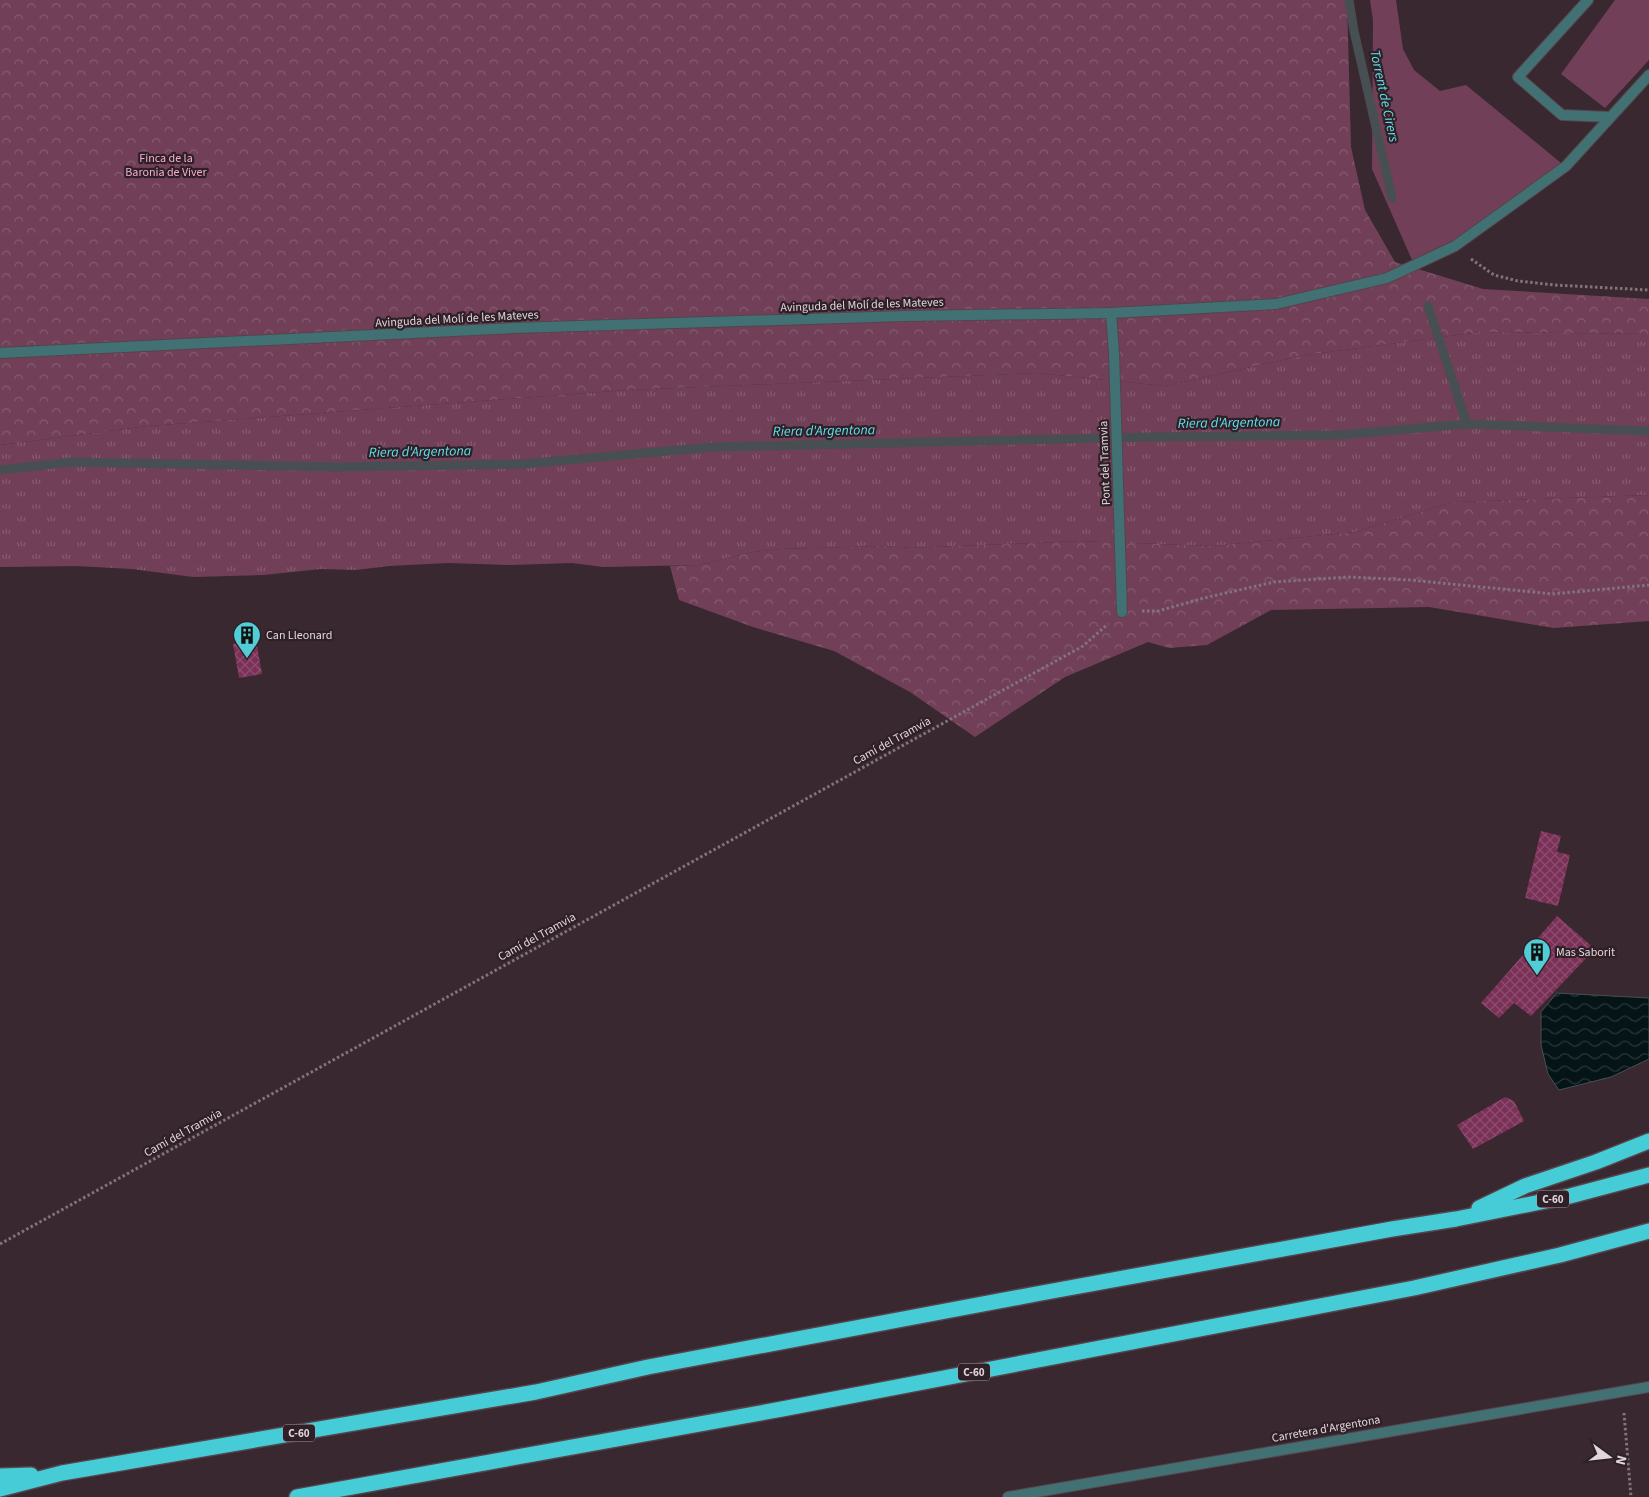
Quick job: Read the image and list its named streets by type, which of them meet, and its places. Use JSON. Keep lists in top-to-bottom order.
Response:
{
  "streets": {
    "highway": ["C-60"],
    "street": ["Avinguda del Molí de les Mateves", "Pont del Tramvia", "Carretera d'Argentona"],
    "path": ["Camí del Tramvia"]
  },
  "crossings": [
    ["Avinguda del Molí de les Mateves", "Pont del Tramvia"],
    ["Pont del Tramvia", "Camí del Tramvia"]
  ],
  "water": ["Torrent de Cirers", "Riera d'Argentona"],
  "parks": ["Finca de la Baronia de Viver"],
  "places": {
    "building": ["Can Lleonard", "Mas Saborit"]
  },
  "north": "right"
}
